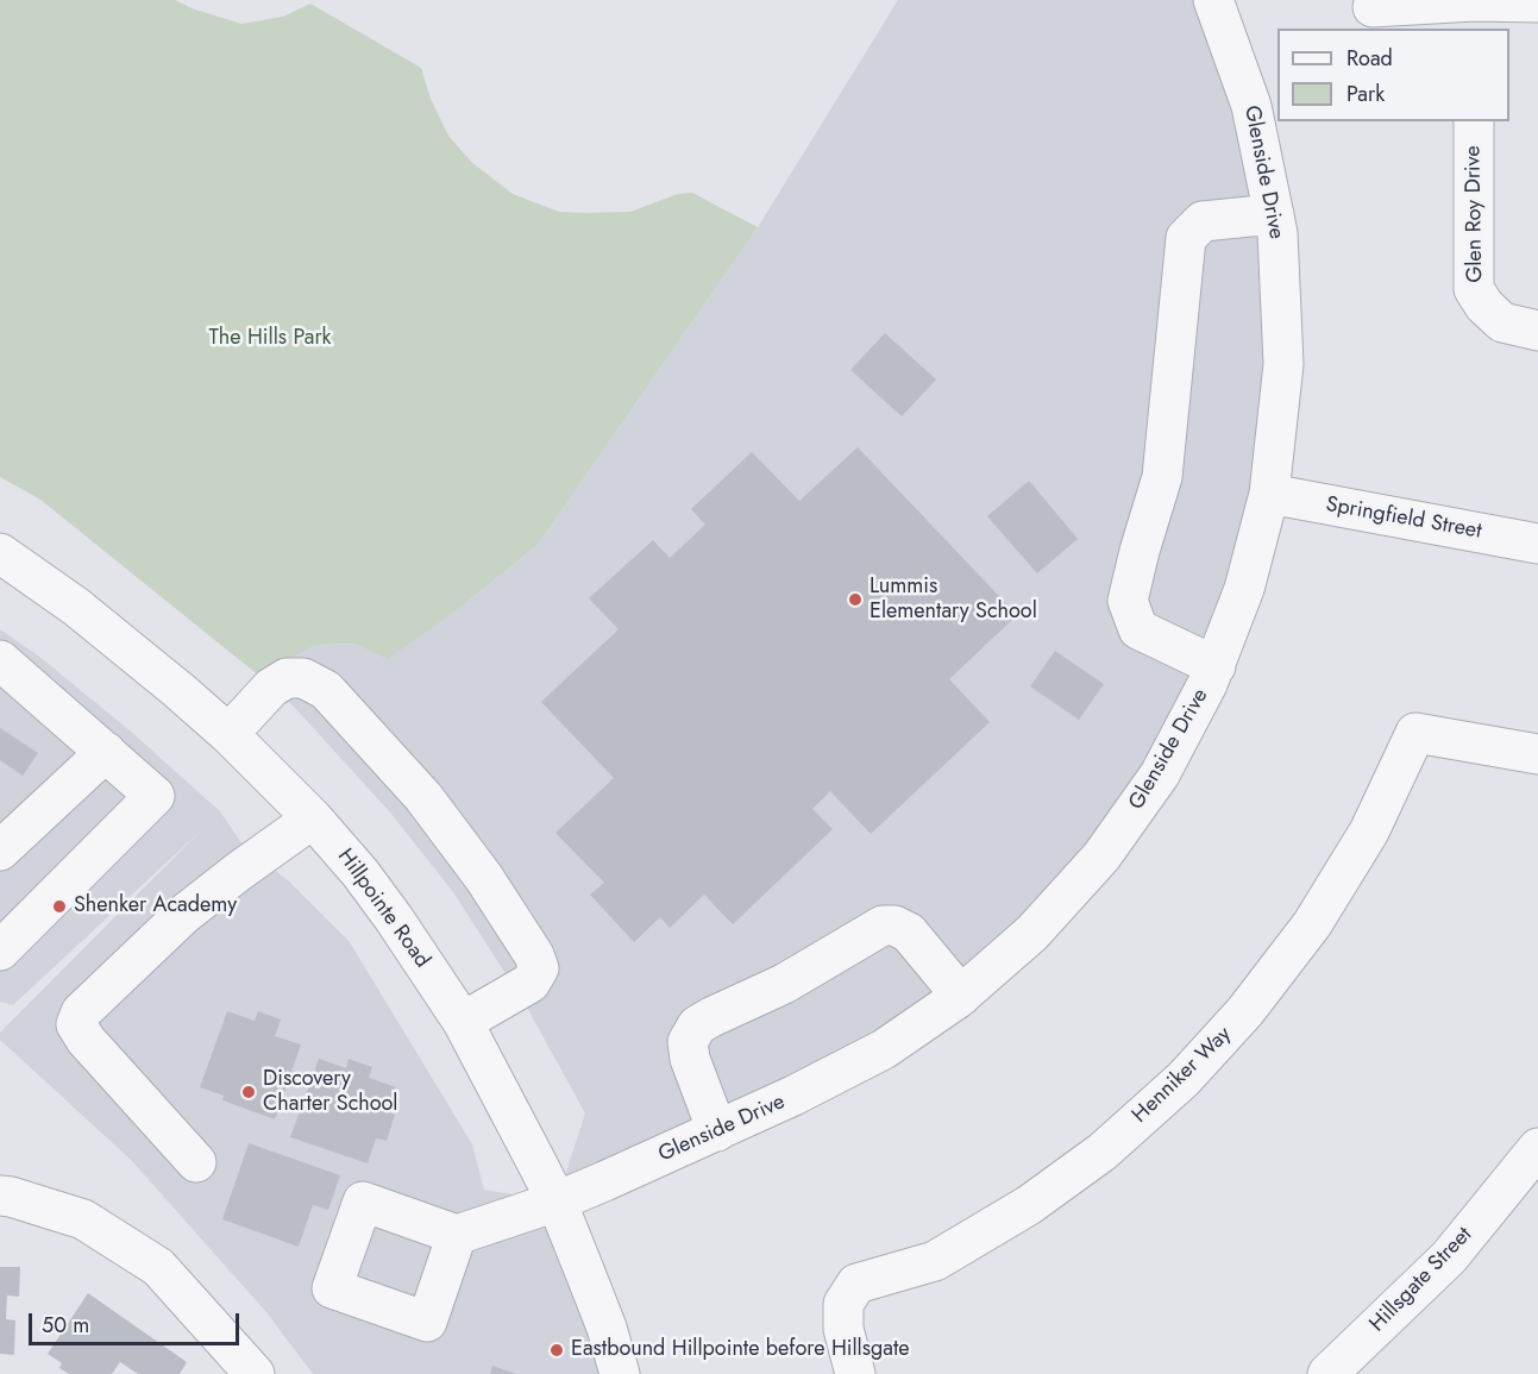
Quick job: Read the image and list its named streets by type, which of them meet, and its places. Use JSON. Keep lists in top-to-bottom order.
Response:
{
  "streets": {
    "street": [
      "Glenside Drive",
      "Glen Roy Drive",
      "Springfield Street",
      "Hillpointe Road",
      "Henniker Way",
      "Hillsgate Street"
    ]
  },
  "crossings": [
    ["Glenside Drive", "Springfield Street"],
    ["Glenside Drive", "Hillpointe Road"]
  ],
  "parks": ["The Hills Park"],
  "places": [
    "Lummis Elementary School",
    "Shenker Academy",
    "Discovery Charter School",
    "Eastbound Hillpointe before Hillsgate"
  ],
  "legend": ["Road", "Park"],
  "scale_bar": "50 m"
}
